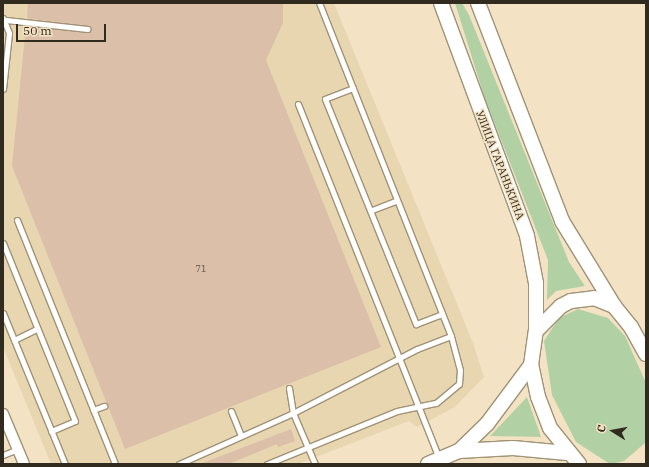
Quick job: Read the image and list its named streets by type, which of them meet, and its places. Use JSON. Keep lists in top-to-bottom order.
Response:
{
  "streets": {
    "main road": ["УЛИЦА ГАРАНЬКИНА"]
  },
  "house_numbers": ["71"],
  "scale_bar": "50 m",
  "north": "left"
}
